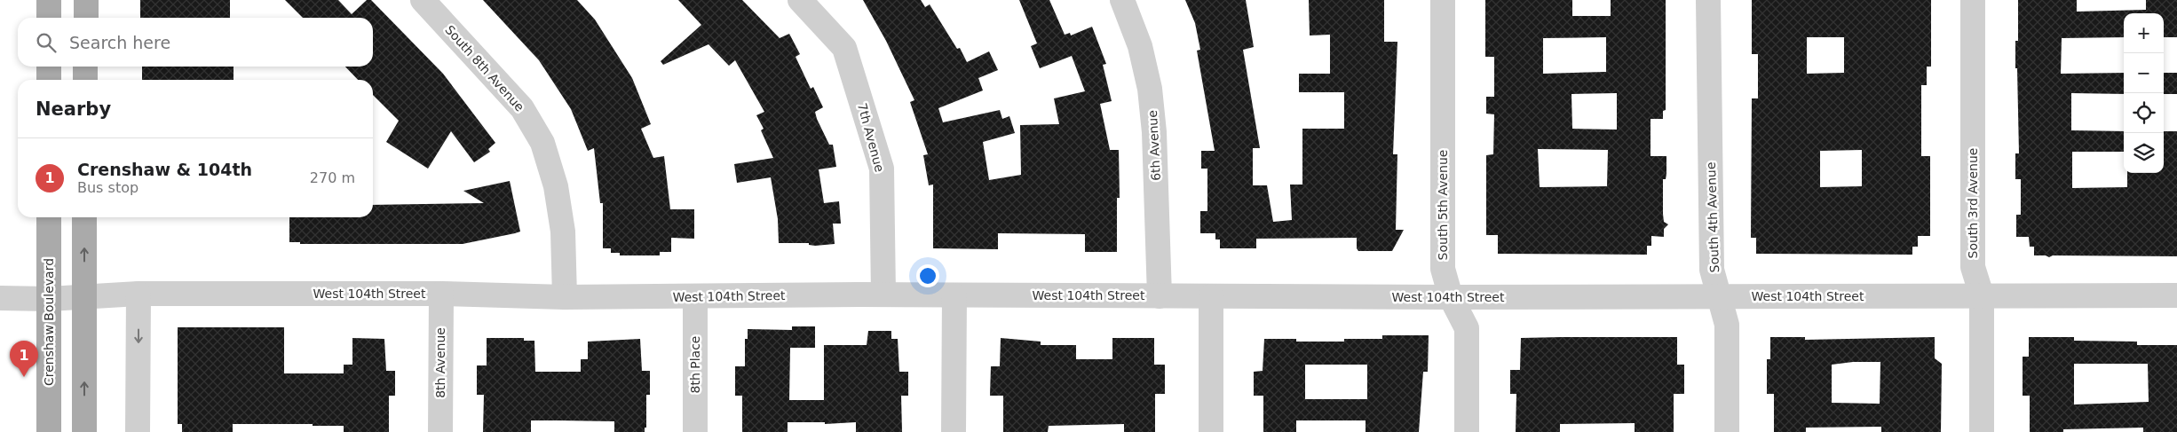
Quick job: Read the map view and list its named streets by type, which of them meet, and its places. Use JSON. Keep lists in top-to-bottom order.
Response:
{
  "streets": {
    "main road": ["Crenshaw Boulevard"],
    "street": [
      "South 8th Avenue",
      "7th Avenue",
      "6th Avenue",
      "South 3rd Avenue",
      "South 5th Avenue",
      "South 4th Avenue",
      "West 104th Street",
      "8th Avenue",
      "8th Place"
    ]
  },
  "crossings": [
    ["South 8th Avenue", "West 104th Street"],
    ["7th Avenue", "West 104th Street"],
    ["6th Avenue", "West 104th Street"],
    ["South 3rd Avenue", "West 104th Street"],
    ["South 5th Avenue", "West 104th Street"],
    ["South 4th Avenue", "West 104th Street"],
    ["West 104th Street", "Crenshaw Boulevard"],
    ["West 104th Street", "8th Avenue"],
    ["West 104th Street", "8th Place"]
  ],
  "page": {
    "map_buttons": ["+", "−"],
    "search": "Search here",
    "heading": "Nearby",
    "list": [
      {
        "mark": "1",
        "name": "Crenshaw & 104th",
        "note": "Bus stop",
        "value": "270 m"
      }
    ],
    "pins": "1"
  }
}
